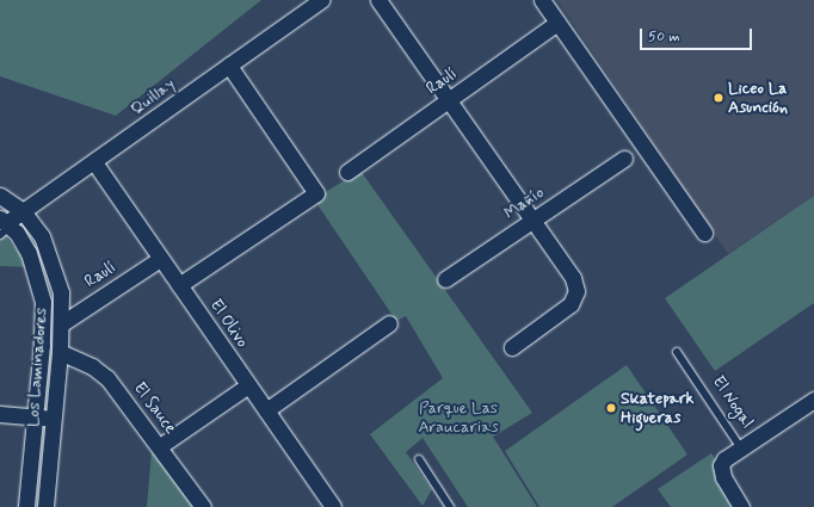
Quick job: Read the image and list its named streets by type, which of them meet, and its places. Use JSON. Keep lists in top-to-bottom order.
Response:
{
  "streets": {
    "street": [
      "Raulí",
      "Quillay",
      "Mañío",
      "El Olivo",
      "Los Laminadores",
      "El Nogal",
      "El Sauce"
    ]
  },
  "crossings": [
    ["Raulí", "El Olivo"],
    ["Raulí", "Los Laminadores"],
    ["Quillay", "El Olivo"],
    ["Quillay", "Los Laminadores"],
    ["Los Laminadores", "El Sauce"]
  ],
  "parks": ["Parque Las Araucarias"],
  "places": ["Liceo La Asunción", "Skatepark Higueras"],
  "scale_bar": "50 m"
}
